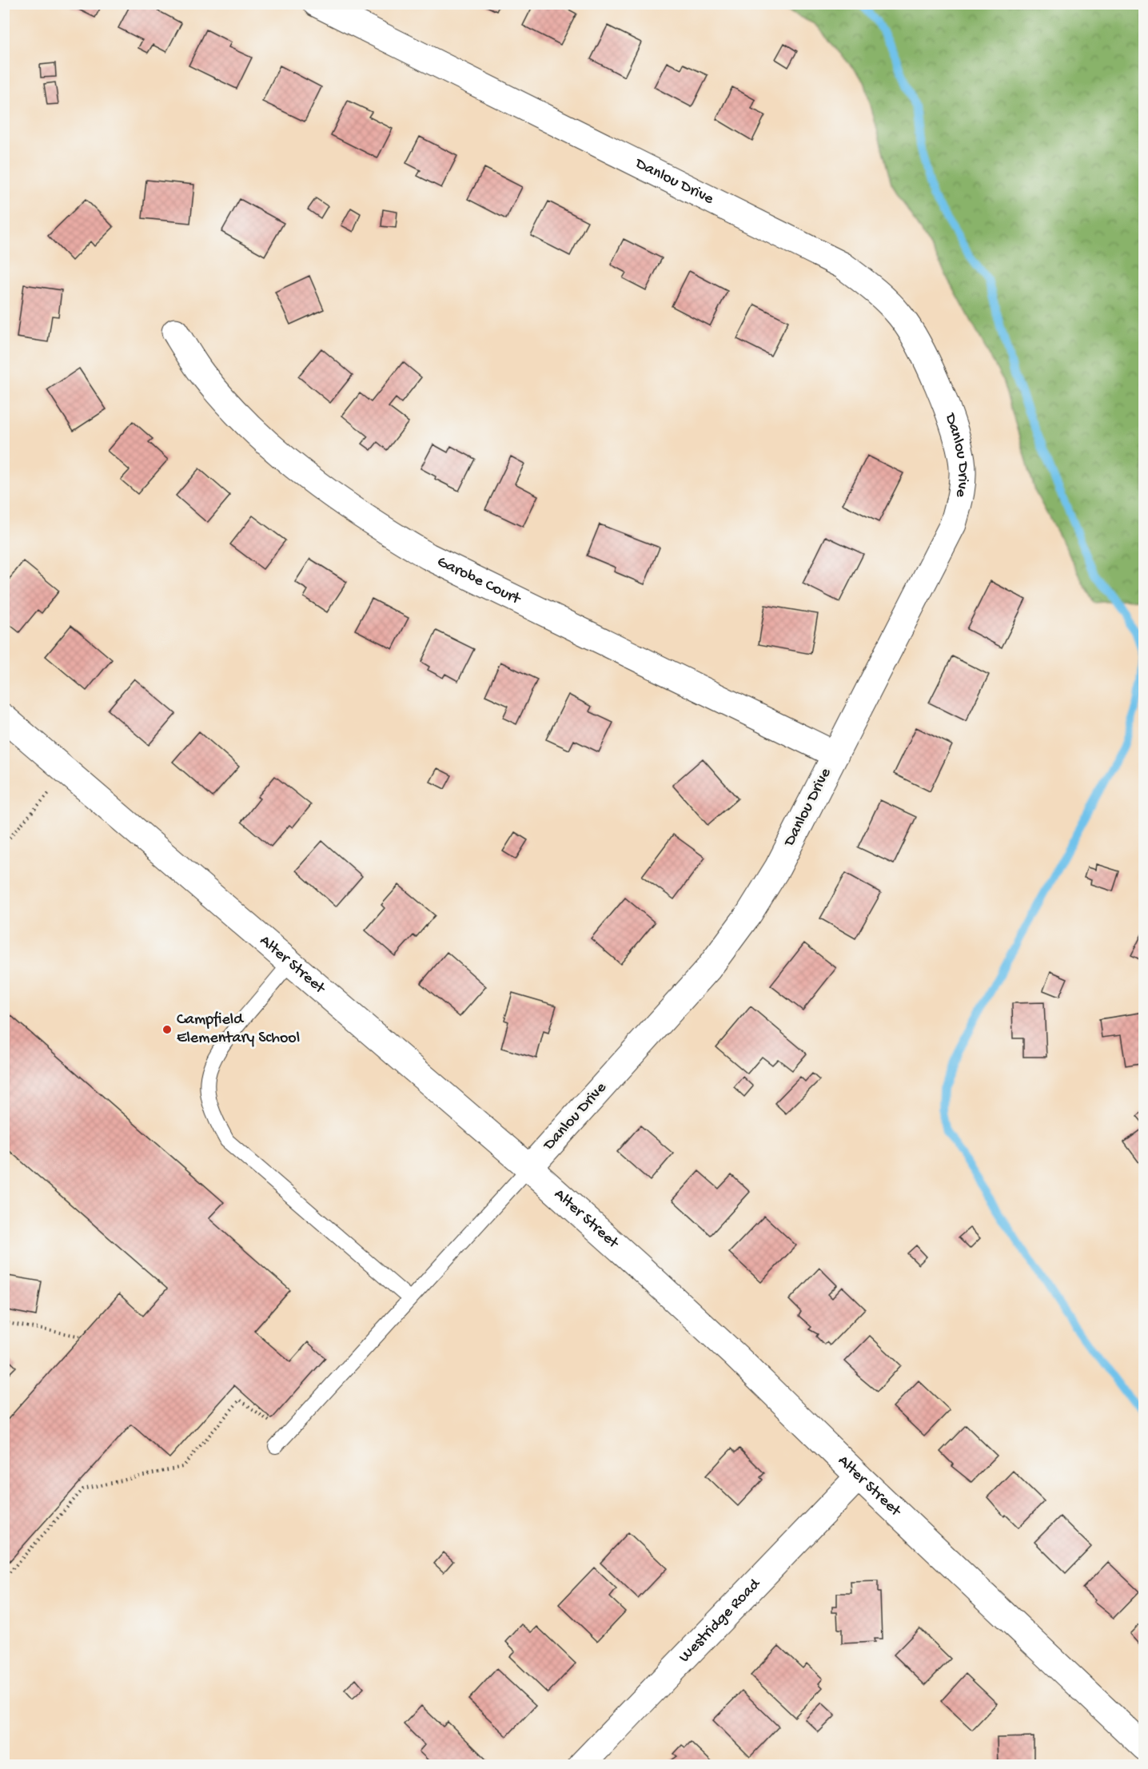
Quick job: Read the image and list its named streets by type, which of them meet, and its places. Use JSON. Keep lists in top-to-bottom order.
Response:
{
  "streets": {
    "street": [
      "Danlou Drive",
      "Garobe Court",
      "Alter Street",
      "Westridge Road"
    ]
  },
  "crossings": [
    ["Danlou Drive", "Garobe Court"],
    ["Danlou Drive", "Alter Street"],
    ["Alter Street", "Westridge Road"]
  ],
  "places": ["Campfield Elementary School"]
}
